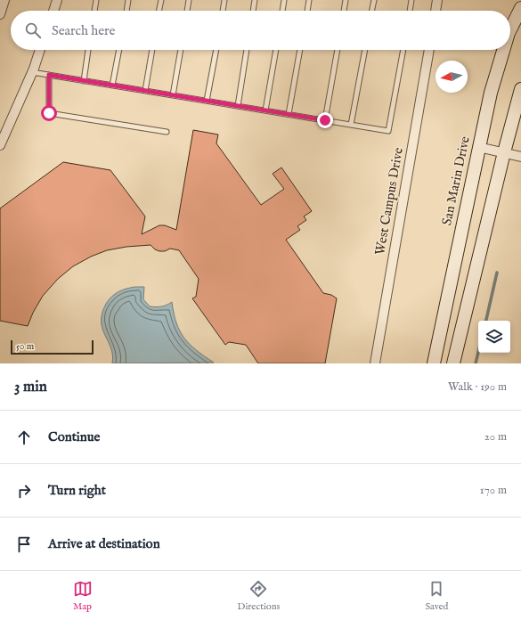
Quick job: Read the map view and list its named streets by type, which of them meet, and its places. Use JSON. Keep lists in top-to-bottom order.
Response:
{
  "streets": {
    "main road": ["San Marin Drive"],
    "street": ["West Campus Drive"]
  },
  "scale_bar": "50 m",
  "north": "left",
  "page": {
    "search": "Search here",
    "scale": "50 m",
    "heading": ["3 min", "Walk · 190 m"],
    "list": [
      ["Continue", "20 m"],
      ["Turn right", "170 m"],
      "Arrive at destination"
    ],
    "nav": ["Map", "Directions", "Saved"]
  }
}
